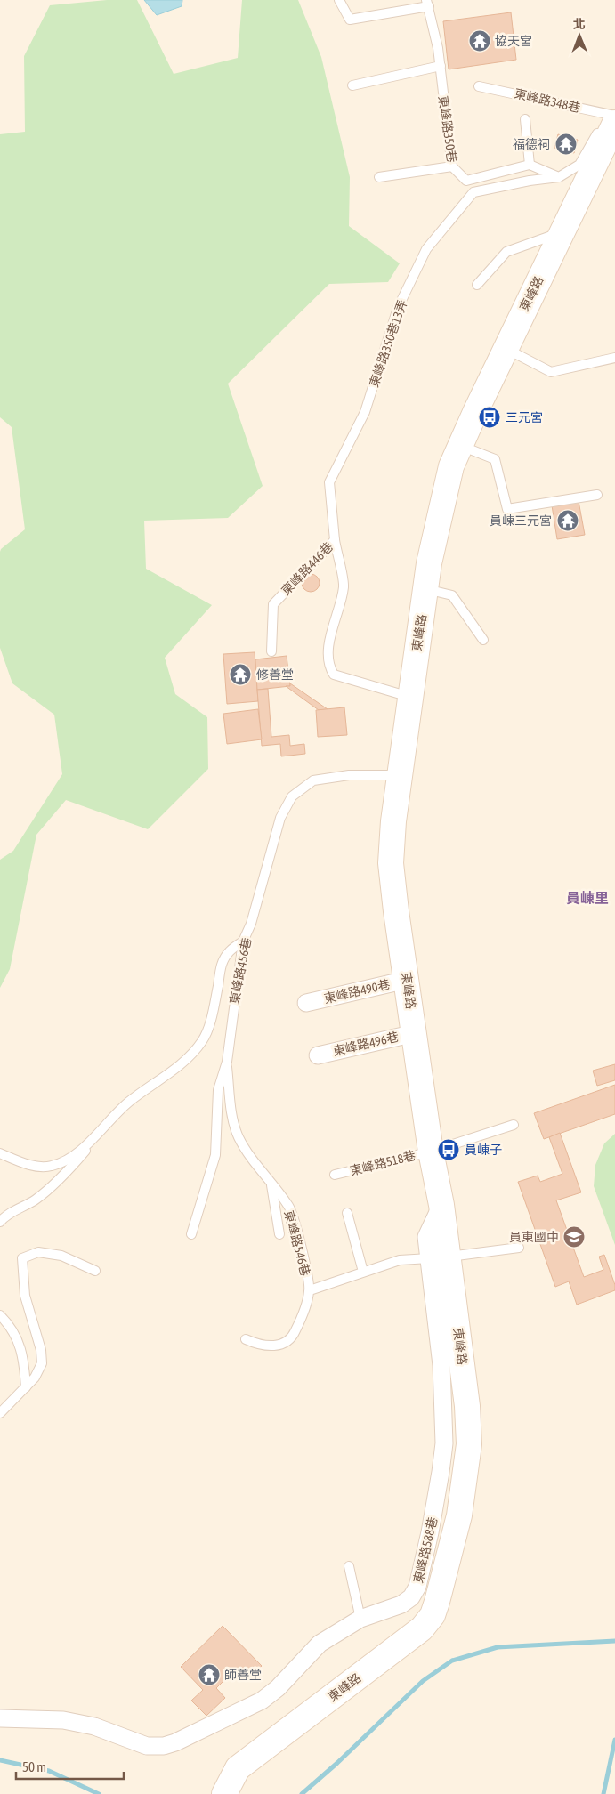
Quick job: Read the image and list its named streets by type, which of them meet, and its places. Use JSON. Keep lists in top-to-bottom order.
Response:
{
  "streets": {
    "main road": ["東峰路"],
    "street": ["東峰路490巷", "東峰路496巷", "東峰路588巷"],
    "lane": [
      "東峰路348巷",
      "東峰路350巷",
      "東峰路350巷13弄",
      "東峰路446巷",
      "東峰路456巷",
      "東峰路518巷",
      "東峰路546巷"
    ]
  },
  "crossings": [
    ["東峰路", "東峰路446巷"],
    ["東峰路", "東峰路456巷"],
    ["東峰路", "東峰路490巷"],
    ["東峰路", "東峰路496巷"],
    ["東峰路", "東峰路518巷"],
    ["東峰路", "東峰路546巷"],
    ["東峰路", "東峰路588巷"],
    ["東峰路350巷13弄", "東峰路446巷"],
    ["東峰路456巷", "東峰路546巷"],
    ["東峰路546巷", "東峰路588巷"]
  ],
  "districts": ["員崠里"],
  "places": {
    "temple": [
      "協天宮",
      "福德祠",
      "員崠三元宮",
      "修善堂",
      "師善堂"
    ],
    "bus stop": ["三元宮", "員崠子"],
    "school or university": ["員東國中"]
  },
  "scale_bar": "50 m",
  "north": "top"
}
